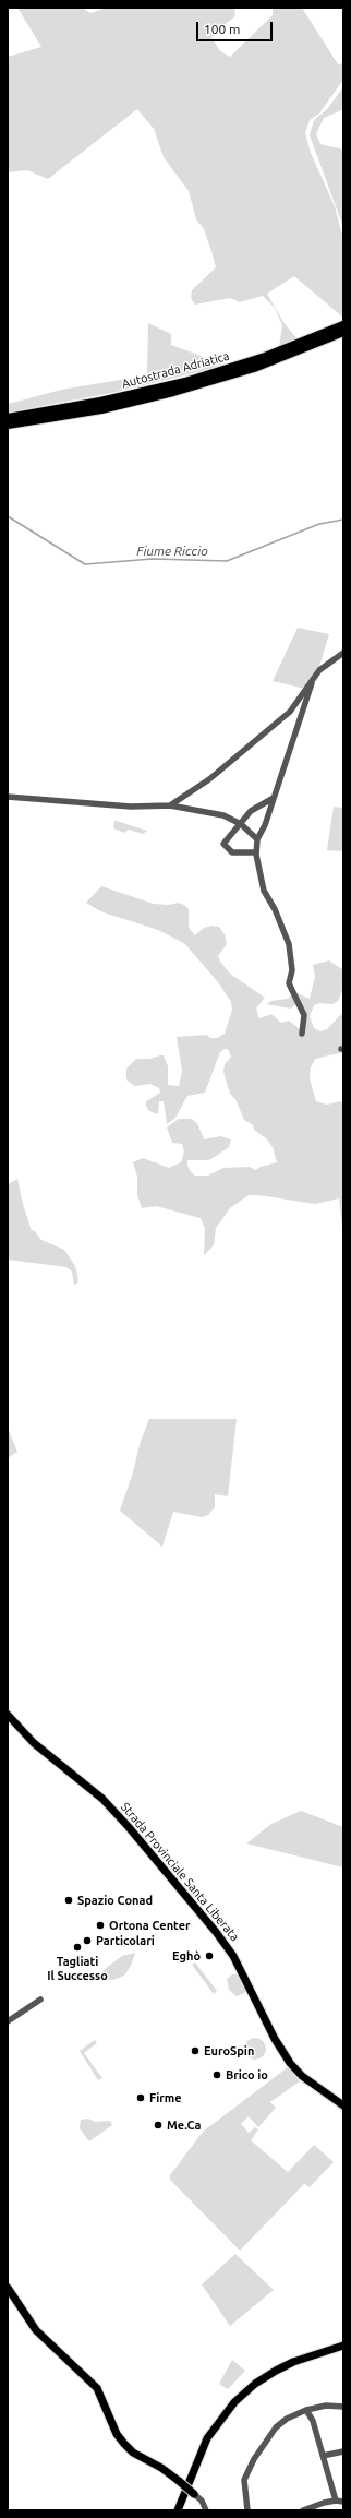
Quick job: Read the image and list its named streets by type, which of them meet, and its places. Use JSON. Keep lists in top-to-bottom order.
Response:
{
  "streets": {
    "highway": ["Autostrada Adriatica"],
    "main road": ["Strada Provinciale Santa Liberata"]
  },
  "water": ["Fiume Riccio"],
  "places": [
    "Spazio Conad",
    "Ortona Center",
    "Particolari",
    "Tagliati Il Successo",
    "Eghò",
    "EuroSpin",
    "Brico io",
    "Firme",
    "Me.Ca"
  ],
  "scale_bar": "100 m"
}
